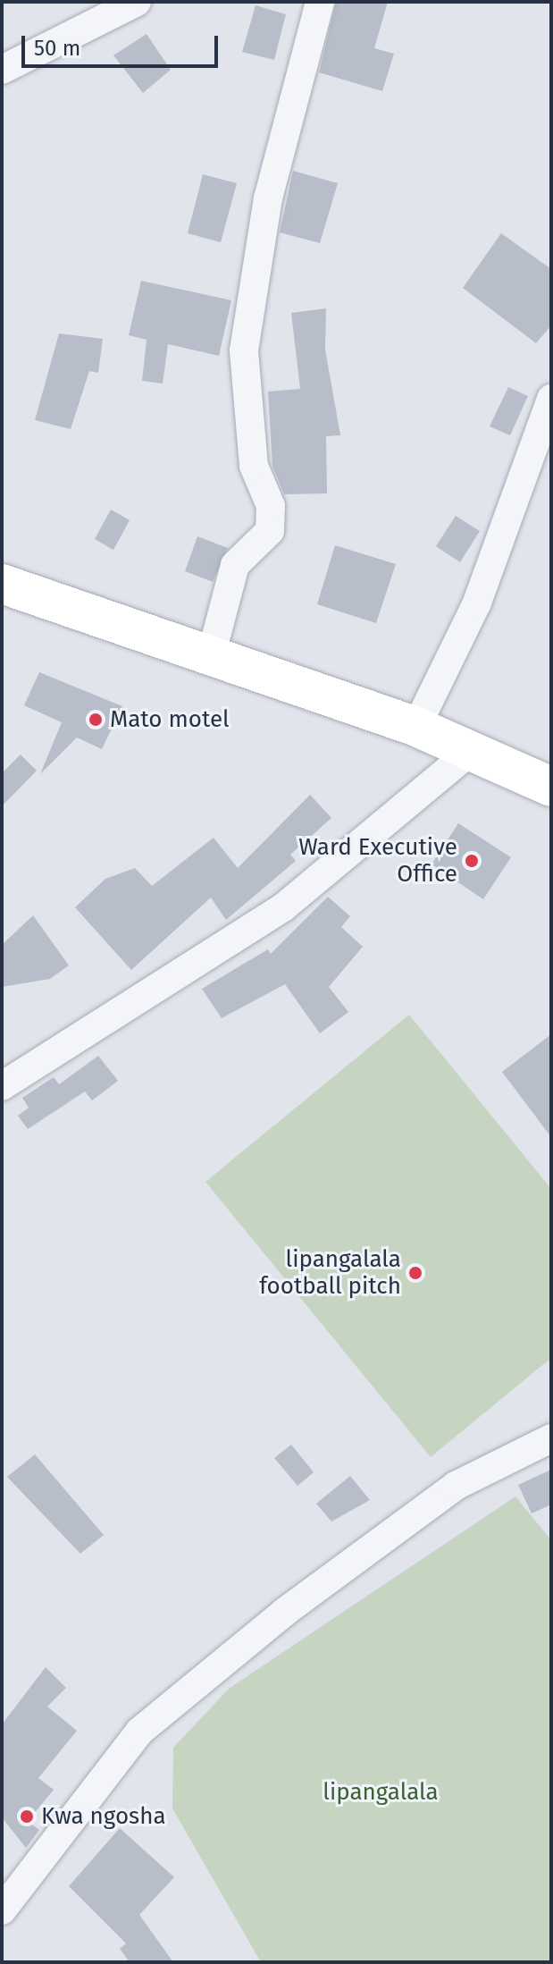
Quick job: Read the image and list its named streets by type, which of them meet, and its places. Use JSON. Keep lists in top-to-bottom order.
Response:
{
  "parks": ["lipangalala"],
  "places": [
    "Mato motel",
    "Ward Executive Office",
    "lipangalala football pitch",
    "Kwa ngosha"
  ],
  "scale_bar": "50 m"
}
